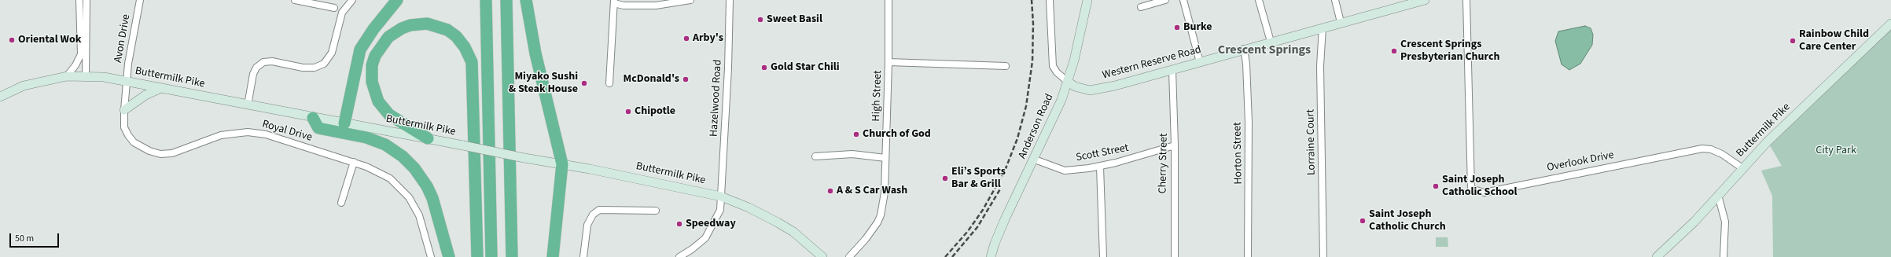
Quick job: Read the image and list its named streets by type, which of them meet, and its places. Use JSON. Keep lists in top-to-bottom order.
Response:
{
  "streets": {
    "main road": ["Western Reserve Road", "Buttermilk Pike", "Anderson Road"],
    "street": [
      "Avon Drive",
      "High Street",
      "Hazelwood Road",
      "Royal Drive",
      "Lorraine Court",
      "Scott Street",
      "Horton Street",
      "Overlook Drive",
      "Cherry Street"
    ]
  },
  "crossings": [
    ["Avon Drive", "Buttermilk Pike"],
    ["Avon Drive", "Royal Drive"],
    ["Western Reserve Road", "Anderson Road"],
    ["Western Reserve Road", "Lorraine Court"],
    ["Western Reserve Road", "Horton Street"],
    ["Western Reserve Road", "Cherry Street"],
    ["Buttermilk Pike", "Hazelwood Road"],
    ["Buttermilk Pike", "Royal Drive"],
    ["Buttermilk Pike", "Overlook Drive"],
    ["Anderson Road", "Scott Street"],
    ["Scott Street", "Cherry Street"]
  ],
  "districts": ["Crescent Springs"],
  "parks": ["City Park"],
  "places": [
    "Sweet Basil",
    "Burke",
    "Arby's",
    "Oriental Wok",
    "Rainbow Child Care Center",
    "Crescent Springs Presbyterian Church",
    "Gold Star Chili",
    "McDonald's",
    "Miyako Sushi & Steak House",
    "Chipotle",
    "Church of God",
    "Eli’s Sports Bar & Grill",
    "Saint Joseph Catholic School",
    "A & S Car Wash",
    "Saint Joseph Catholic Church",
    "Speedway"
  ],
  "scale_bar": "50 m"
}
